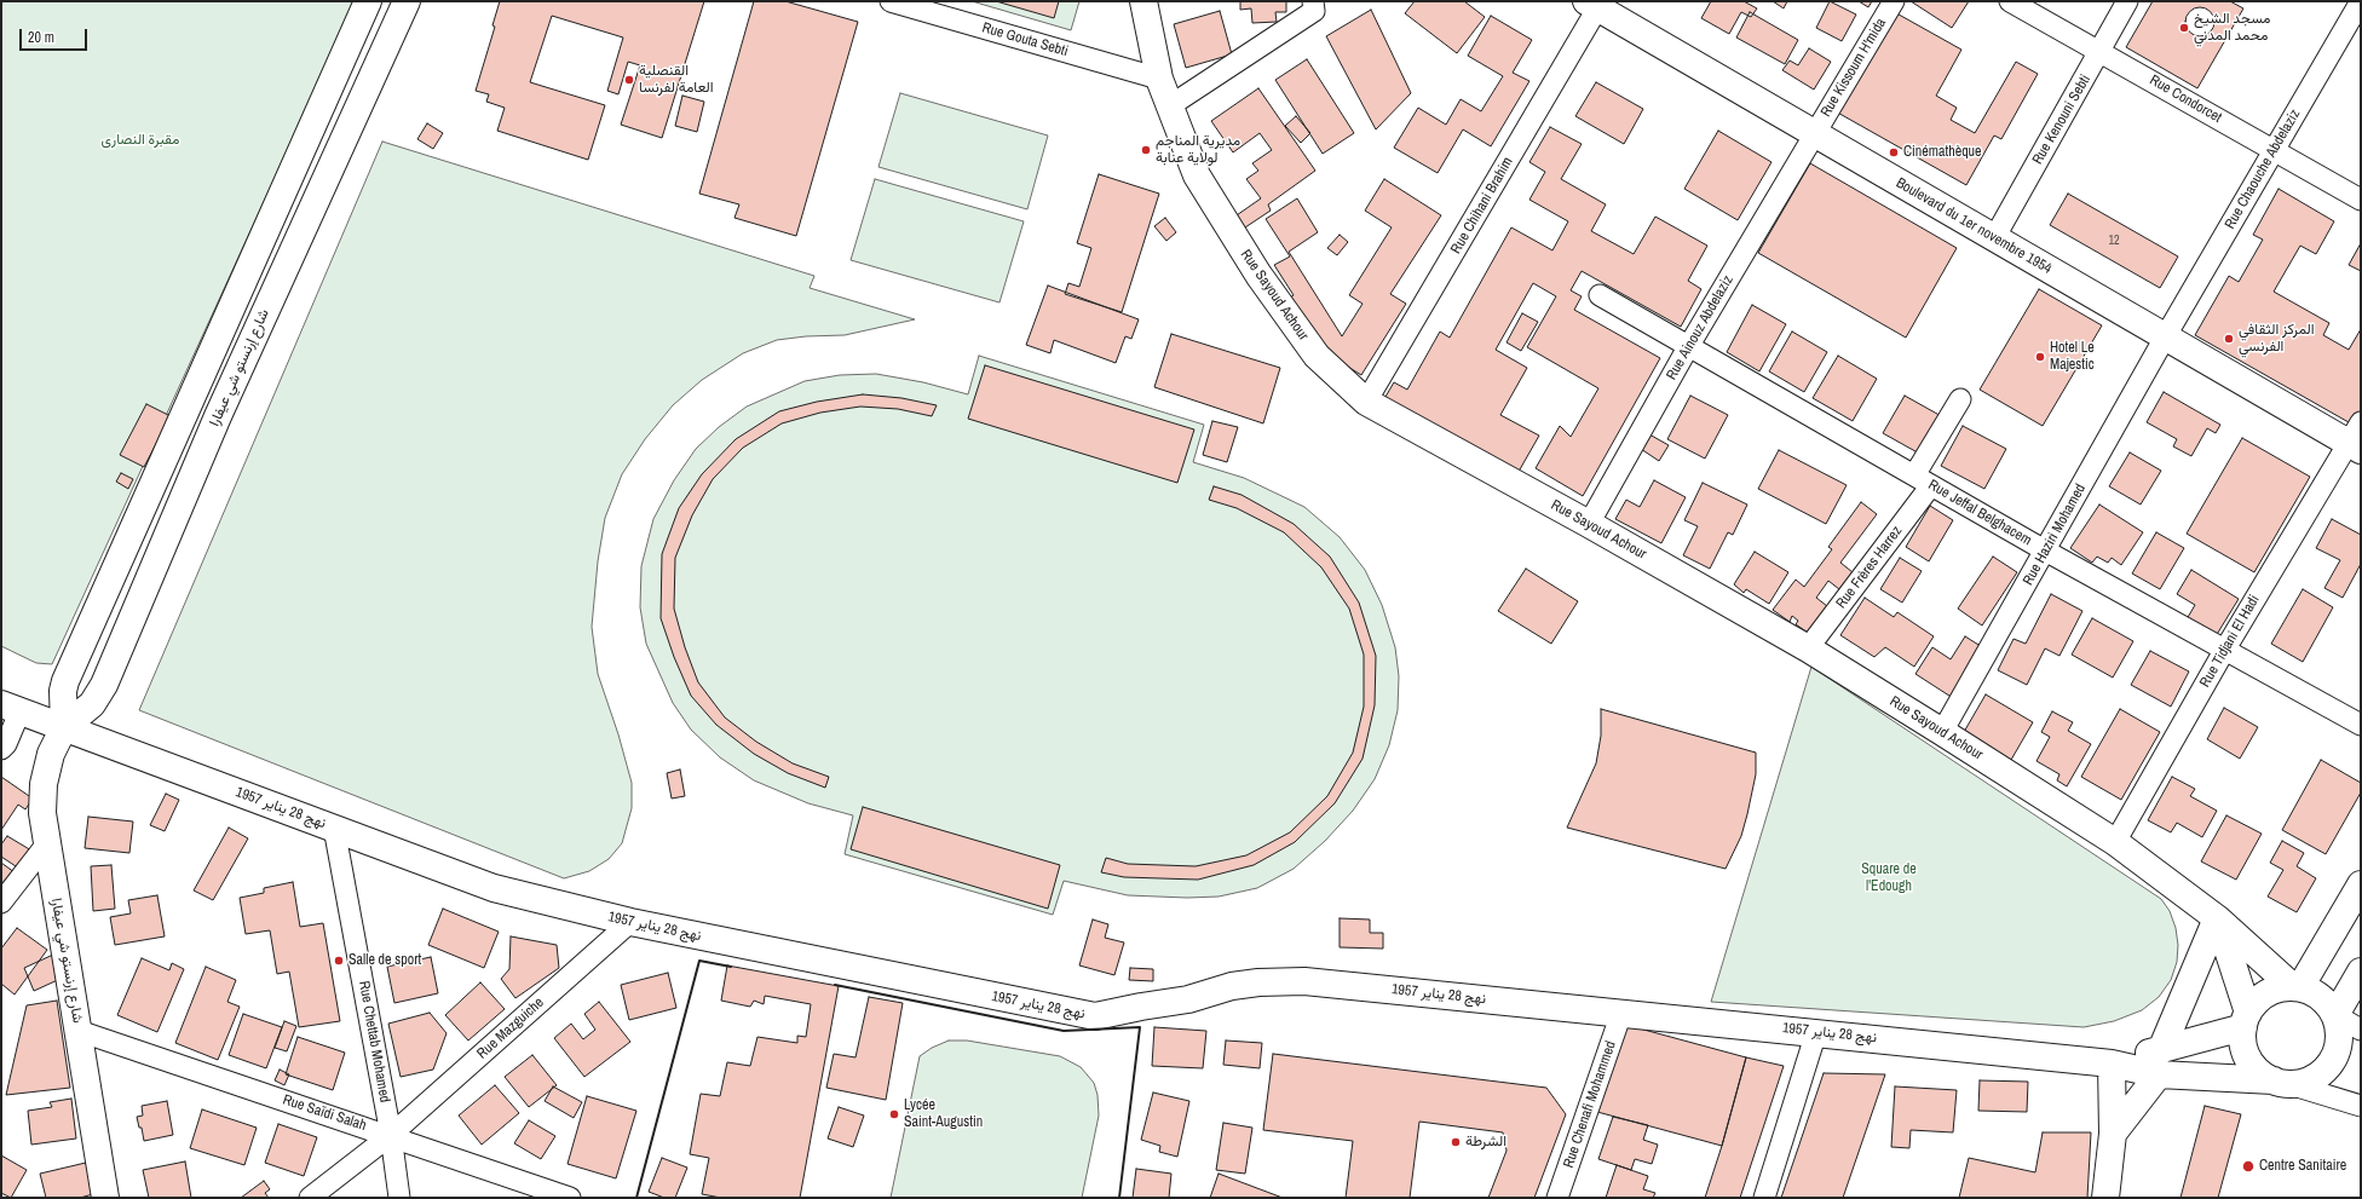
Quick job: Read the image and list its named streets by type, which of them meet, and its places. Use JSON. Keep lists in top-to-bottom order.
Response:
{
  "streets": {
    "main road": [
      "Boulevard du 1er novembre 1954",
      "Rue Sayoud Achour",
      "شارع إرنستو شي عيفارا",
      "نهج 28 يناير 1957"
    ],
    "street": [
      "Rue Gouta Sebti",
      "Rue Kissoum H'mida",
      "Rue Condorcet",
      "Rue Kenouni Sebti",
      "Rue Chaouche Abdelaziz",
      "Rue Chihani Brahim",
      "Rue Ainouz Abdelaziz",
      "Rue Jeffal Belghacem",
      "Rue Haziri Mohamed",
      "Rue Frères Harrez",
      "Rue Tidjani El Hadi",
      "Rue Mazguiche",
      "Rue Chettab Mohamed",
      "Rue Chenafi Mohammed",
      "Rue Saïdi Salah"
    ]
  },
  "crossings": [
    ["Rue Gouta Sebti", "Rue Sayoud Achour"],
    ["Rue Kissoum H'mida", "Boulevard du 1er novembre 1954"],
    ["Rue Kissoum H'mida", "Rue Ainouz Abdelaziz"],
    ["Rue Condorcet", "Rue Kenouni Sebti"],
    ["Rue Condorcet", "Rue Chaouche Abdelaziz"],
    ["Rue Kenouni Sebti", "Boulevard du 1er novembre 1954"],
    ["Rue Chaouche Abdelaziz", "Boulevard du 1er novembre 1954"],
    ["Rue Chaouche Abdelaziz", "Rue Haziri Mohamed"],
    ["Rue Chihani Brahim", "Boulevard du 1er novembre 1954"],
    ["Rue Chihani Brahim", "Rue Sayoud Achour"],
    ["Boulevard du 1er novembre 1954", "Rue Ainouz Abdelaziz"],
    ["Boulevard du 1er novembre 1954", "Rue Haziri Mohamed"],
    ["Boulevard du 1er novembre 1954", "Rue Tidjani El Hadi"],
    ["Rue Sayoud Achour", "Rue Ainouz Abdelaziz"],
    ["Rue Sayoud Achour", "Rue Haziri Mohamed"],
    ["Rue Sayoud Achour", "Rue Frères Harrez"],
    ["Rue Sayoud Achour", "Rue Tidjani El Hadi"],
    ["Rue Ainouz Abdelaziz", "Rue Jeffal Belghacem"],
    ["شارع إرنستو شي عيفارا", "نهج 28 يناير 1957"],
    ["شارع إرنستو شي عيفارا", "Rue Saïdi Salah"],
    ["Rue Jeffal Belghacem", "Rue Haziri Mohamed"],
    ["Rue Jeffal Belghacem", "Rue Frères Harrez"],
    ["Rue Jeffal Belghacem", "Rue Tidjani El Hadi"],
    ["نهج 28 يناير 1957", "Rue Mazguiche"],
    ["نهج 28 يناير 1957", "Rue Chettab Mohamed"],
    ["نهج 28 يناير 1957", "Rue Chenafi Mohammed"],
    ["Rue Mazguiche", "Rue Chettab Mohamed"],
    ["Rue Mazguiche", "Rue Saïdi Salah"],
    ["Rue Chettab Mohamed", "Rue Saïdi Salah"]
  ],
  "parks": ["مقبرة النصارى", "Square de l'Edough"],
  "places": [
    "مسجد الشيخ محمد المدني",
    "القنصلية العامة لفرنسا",
    "مديرية المناجم لولاية عنابة",
    "Cinémathèque",
    "المركز الثقافي الفرنسي",
    "Hotel Le Majestic",
    "Salle de sport",
    "Lycée Saint-Augustin",
    "الشرطة",
    "Centre Sanitaire"
  ],
  "house_numbers": ["12"],
  "scale_bar": "20 m"
}
